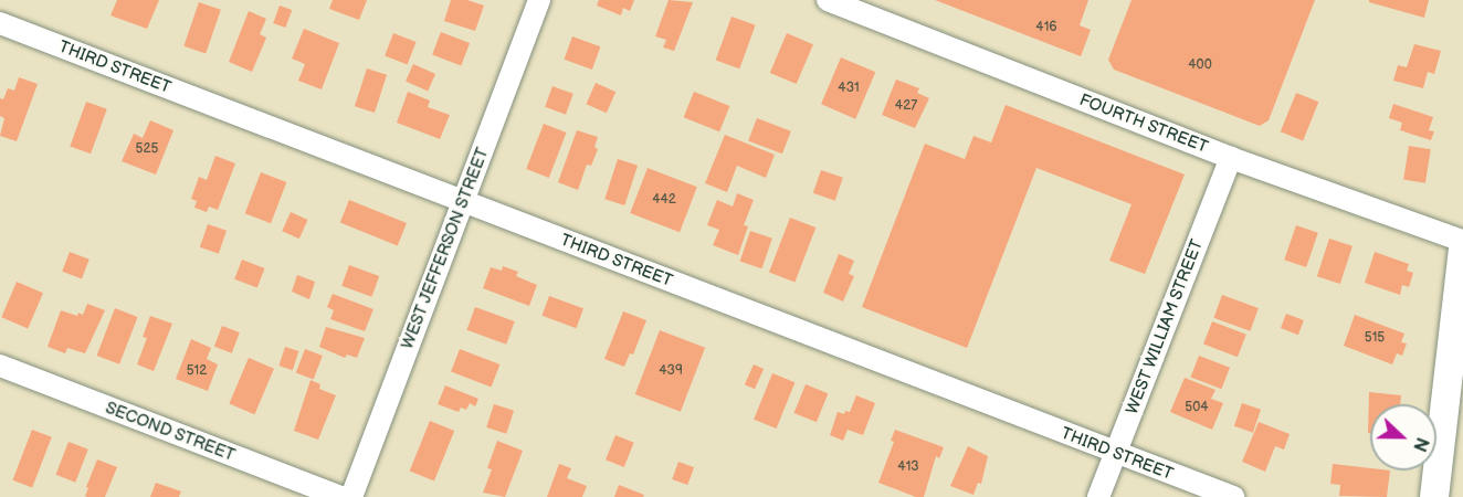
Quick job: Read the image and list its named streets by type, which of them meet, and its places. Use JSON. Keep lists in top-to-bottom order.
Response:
{
  "streets": {
    "street": [
      "THIRD STREET",
      "FOURTH STREET",
      "WEST JEFFERSON STREET",
      "WEST WILLIAM STREET",
      "SECOND STREET"
    ]
  },
  "crossings": [
    ["THIRD STREET", "WEST JEFFERSON STREET"],
    ["THIRD STREET", "WEST WILLIAM STREET"],
    ["FOURTH STREET", "WEST WILLIAM STREET"]
  ],
  "house_numbers": [
    "416",
    "400",
    "431",
    "427",
    "525",
    "442",
    "515",
    "512",
    "439",
    "504",
    "413"
  ],
  "north": "right"
}
